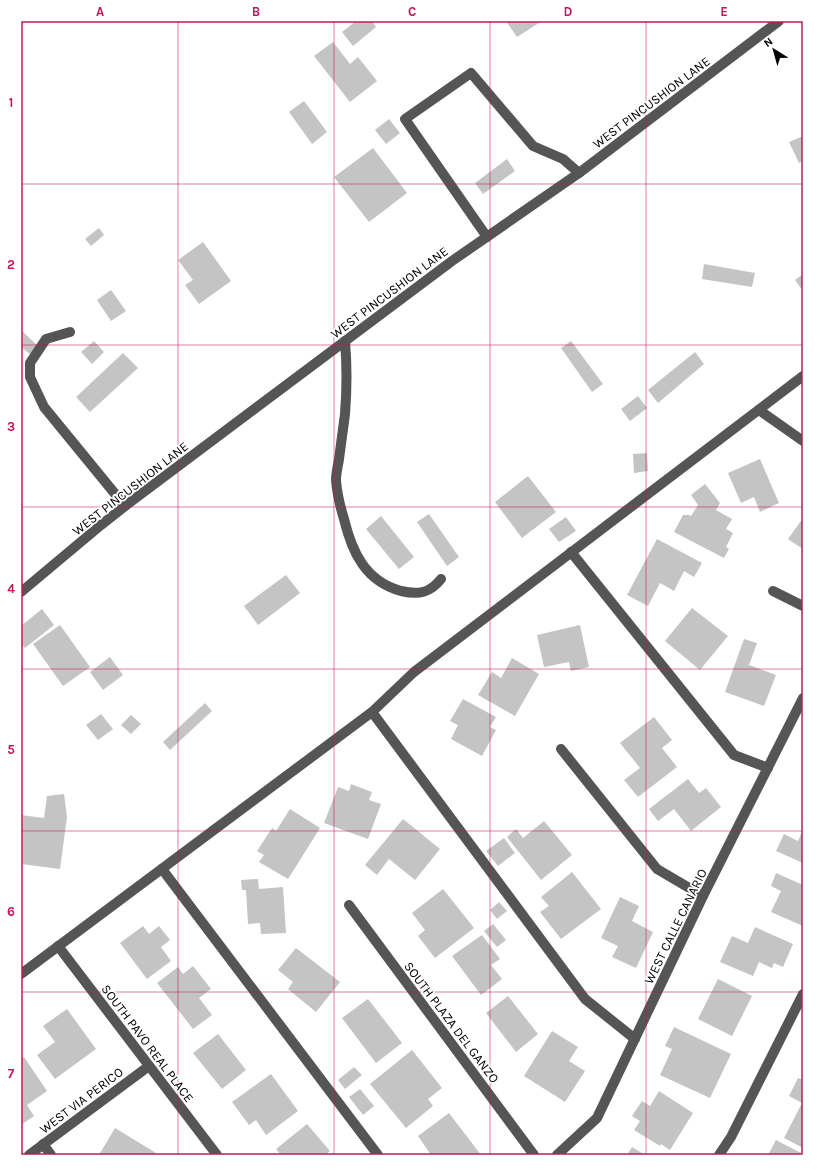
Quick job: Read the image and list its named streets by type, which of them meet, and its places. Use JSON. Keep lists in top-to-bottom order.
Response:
{
  "streets": {
    "street": [
      "WEST PINCUSHION LANE",
      "WEST CALLE CANARIO",
      "SOUTH PLAZA DEL GANZO",
      "SOUTH PAVO REAL PLACE",
      "WEST VIA PERICO"
    ]
  },
  "crossings": [
    ["SOUTH PAVO REAL PLACE", "WEST VIA PERICO"]
  ],
  "north": "top left",
  "grid": {
    "columns": [
      "A",
      "B",
      "C",
      "D",
      "E"
    ],
    "rows": [
      "1",
      "2",
      "3",
      "4",
      "5",
      "6",
      "7"
    ]
  }
}
